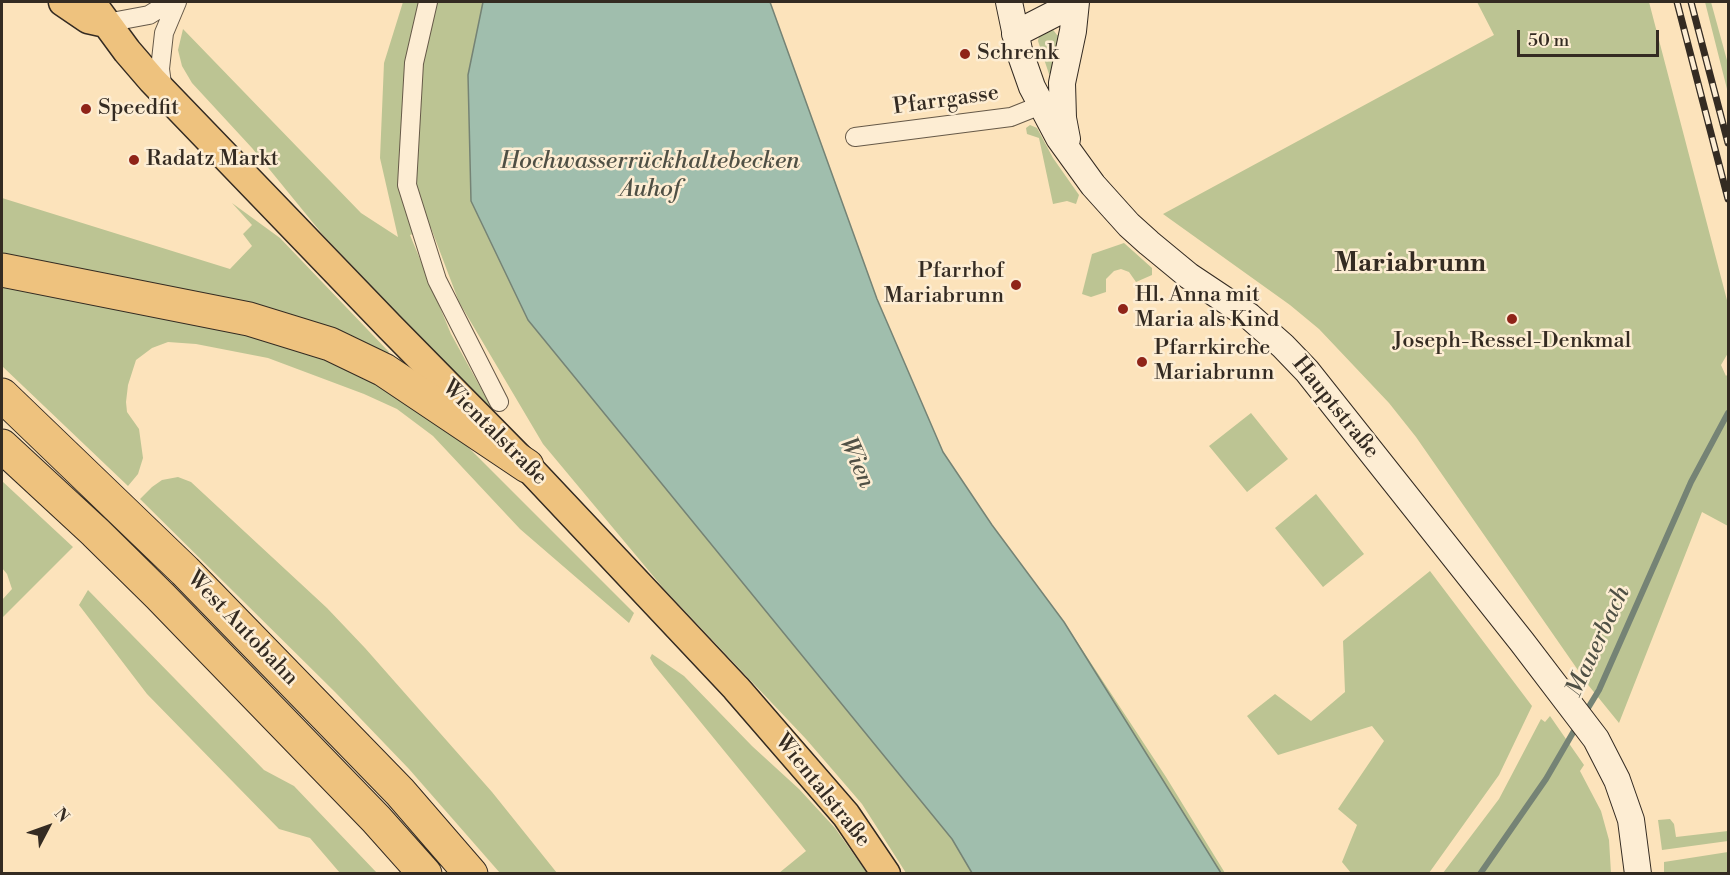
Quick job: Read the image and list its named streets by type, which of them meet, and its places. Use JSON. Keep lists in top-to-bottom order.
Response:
{
  "streets": {
    "highway": ["West Autobahn"],
    "main road": ["Hauptstraße", "Wientalstraße"],
    "street": ["Pfarrgasse"]
  },
  "crossings": [
    ["Pfarrgasse", "Hauptstraße"]
  ],
  "districts": ["Mariabrunn"],
  "water": ["Hochwasserrückhaltebecken Auhof", "Wien", "Mauerbach"],
  "places": [
    "Schrenk",
    "Speedfit",
    "Radatz Markt",
    "Pfarrhof Mariabrunn",
    "Hl. Anna mit Maria als Kind",
    "Joseph-Ressel-Denkmal",
    "Pfarrkirche Mariabrunn"
  ],
  "scale_bar": "50 m",
  "north": "top right"
}
